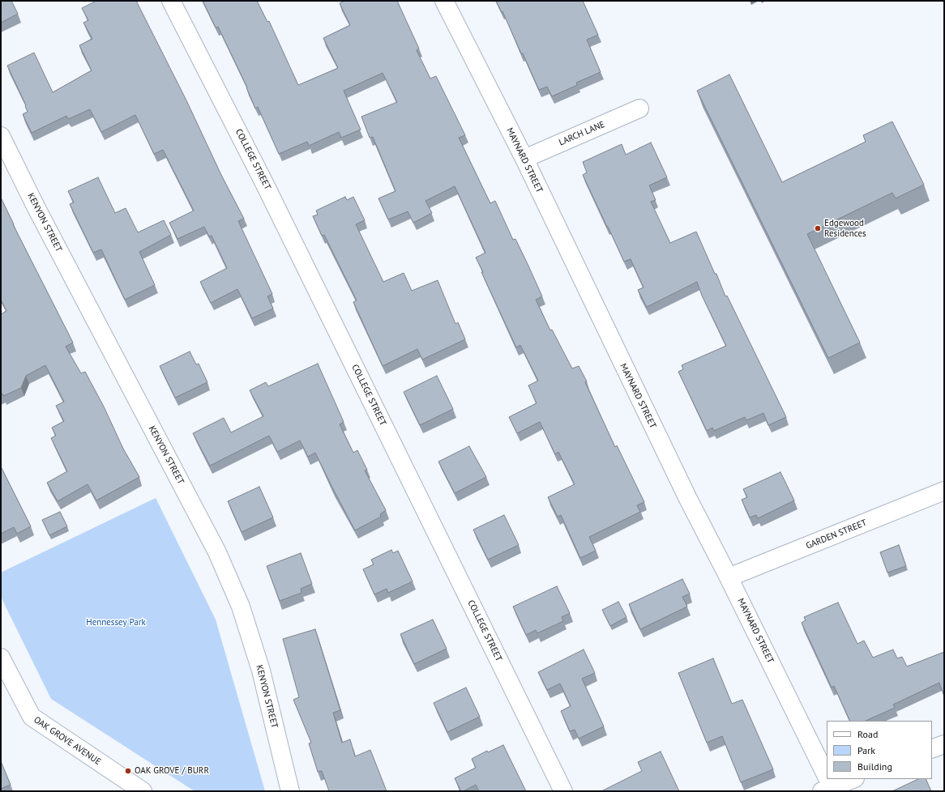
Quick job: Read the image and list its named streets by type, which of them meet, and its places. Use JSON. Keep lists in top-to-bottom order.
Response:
{
  "streets": {
    "street": [
      "LARCH LANE",
      "COLLEGE STREET",
      "MAYNARD STREET",
      "KENYON STREET",
      "GARDEN STREET",
      "OAK GROVE AVENUE"
    ]
  },
  "crossings": [
    ["LARCH LANE", "MAYNARD STREET"],
    ["MAYNARD STREET", "GARDEN STREET"]
  ],
  "parks": ["Hennessey Park"],
  "places": ["Edgewood Residences", "OAK GROVE / BURR"],
  "legend": ["Road", "Park", "Building"]
}
